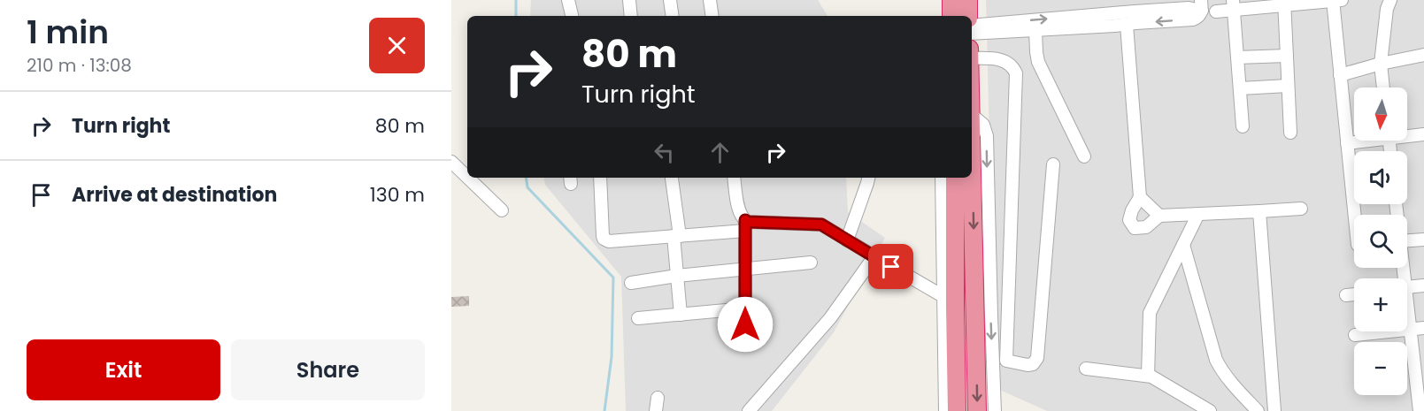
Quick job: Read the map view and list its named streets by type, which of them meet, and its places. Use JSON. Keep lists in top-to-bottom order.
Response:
{
  "north": "bottom",
  "page": {
    "heading": ["1 min", "210 m · 13:08"],
    "turn": ["80 m", "Turn right"],
    "map_buttons": ["+", "−"],
    "list": [
      {
        "name": "Turn right",
        "value": "80 m"
      },
      {
        "name": "Arrive at destination",
        "value": "130 m"
      }
    ],
    "buttons": ["Exit", "Share"]
  }
}
